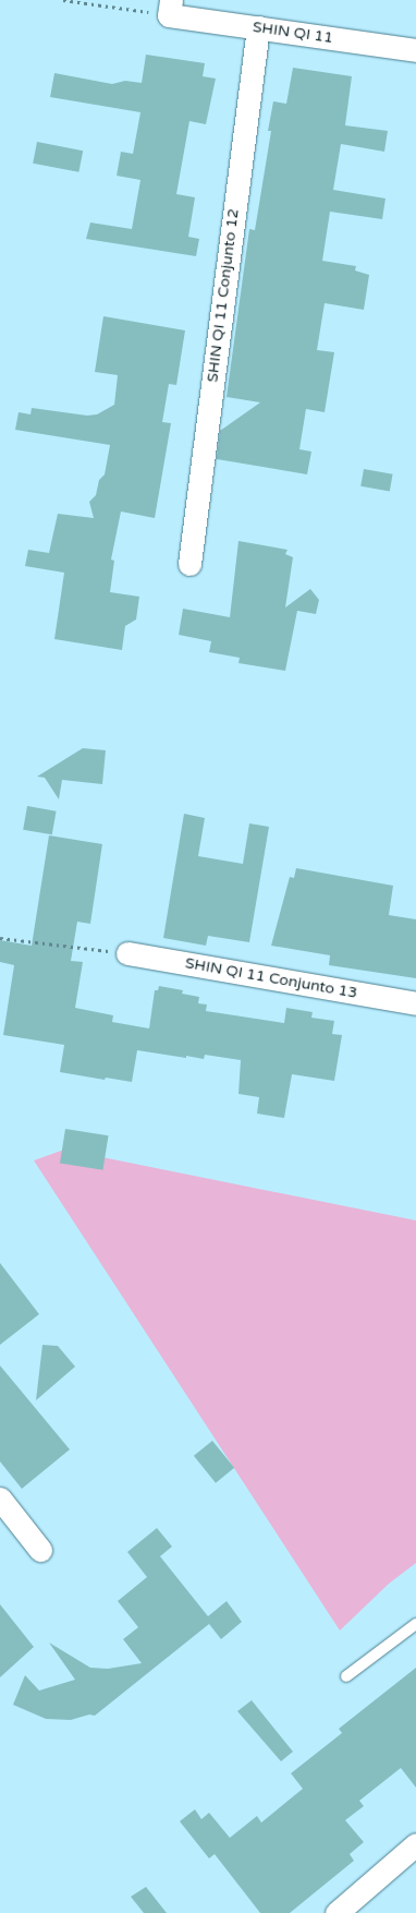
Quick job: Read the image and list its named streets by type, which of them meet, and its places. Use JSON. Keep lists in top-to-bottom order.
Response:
{
  "streets": {
    "street": ["SHIN QI 11", "SHIN QI 11 Conjunto 12", "SHIN QI 11 Conjunto 13"]
  },
  "crossings": [
    ["SHIN QI 11", "SHIN QI 11 Conjunto 12"]
  ]
}
